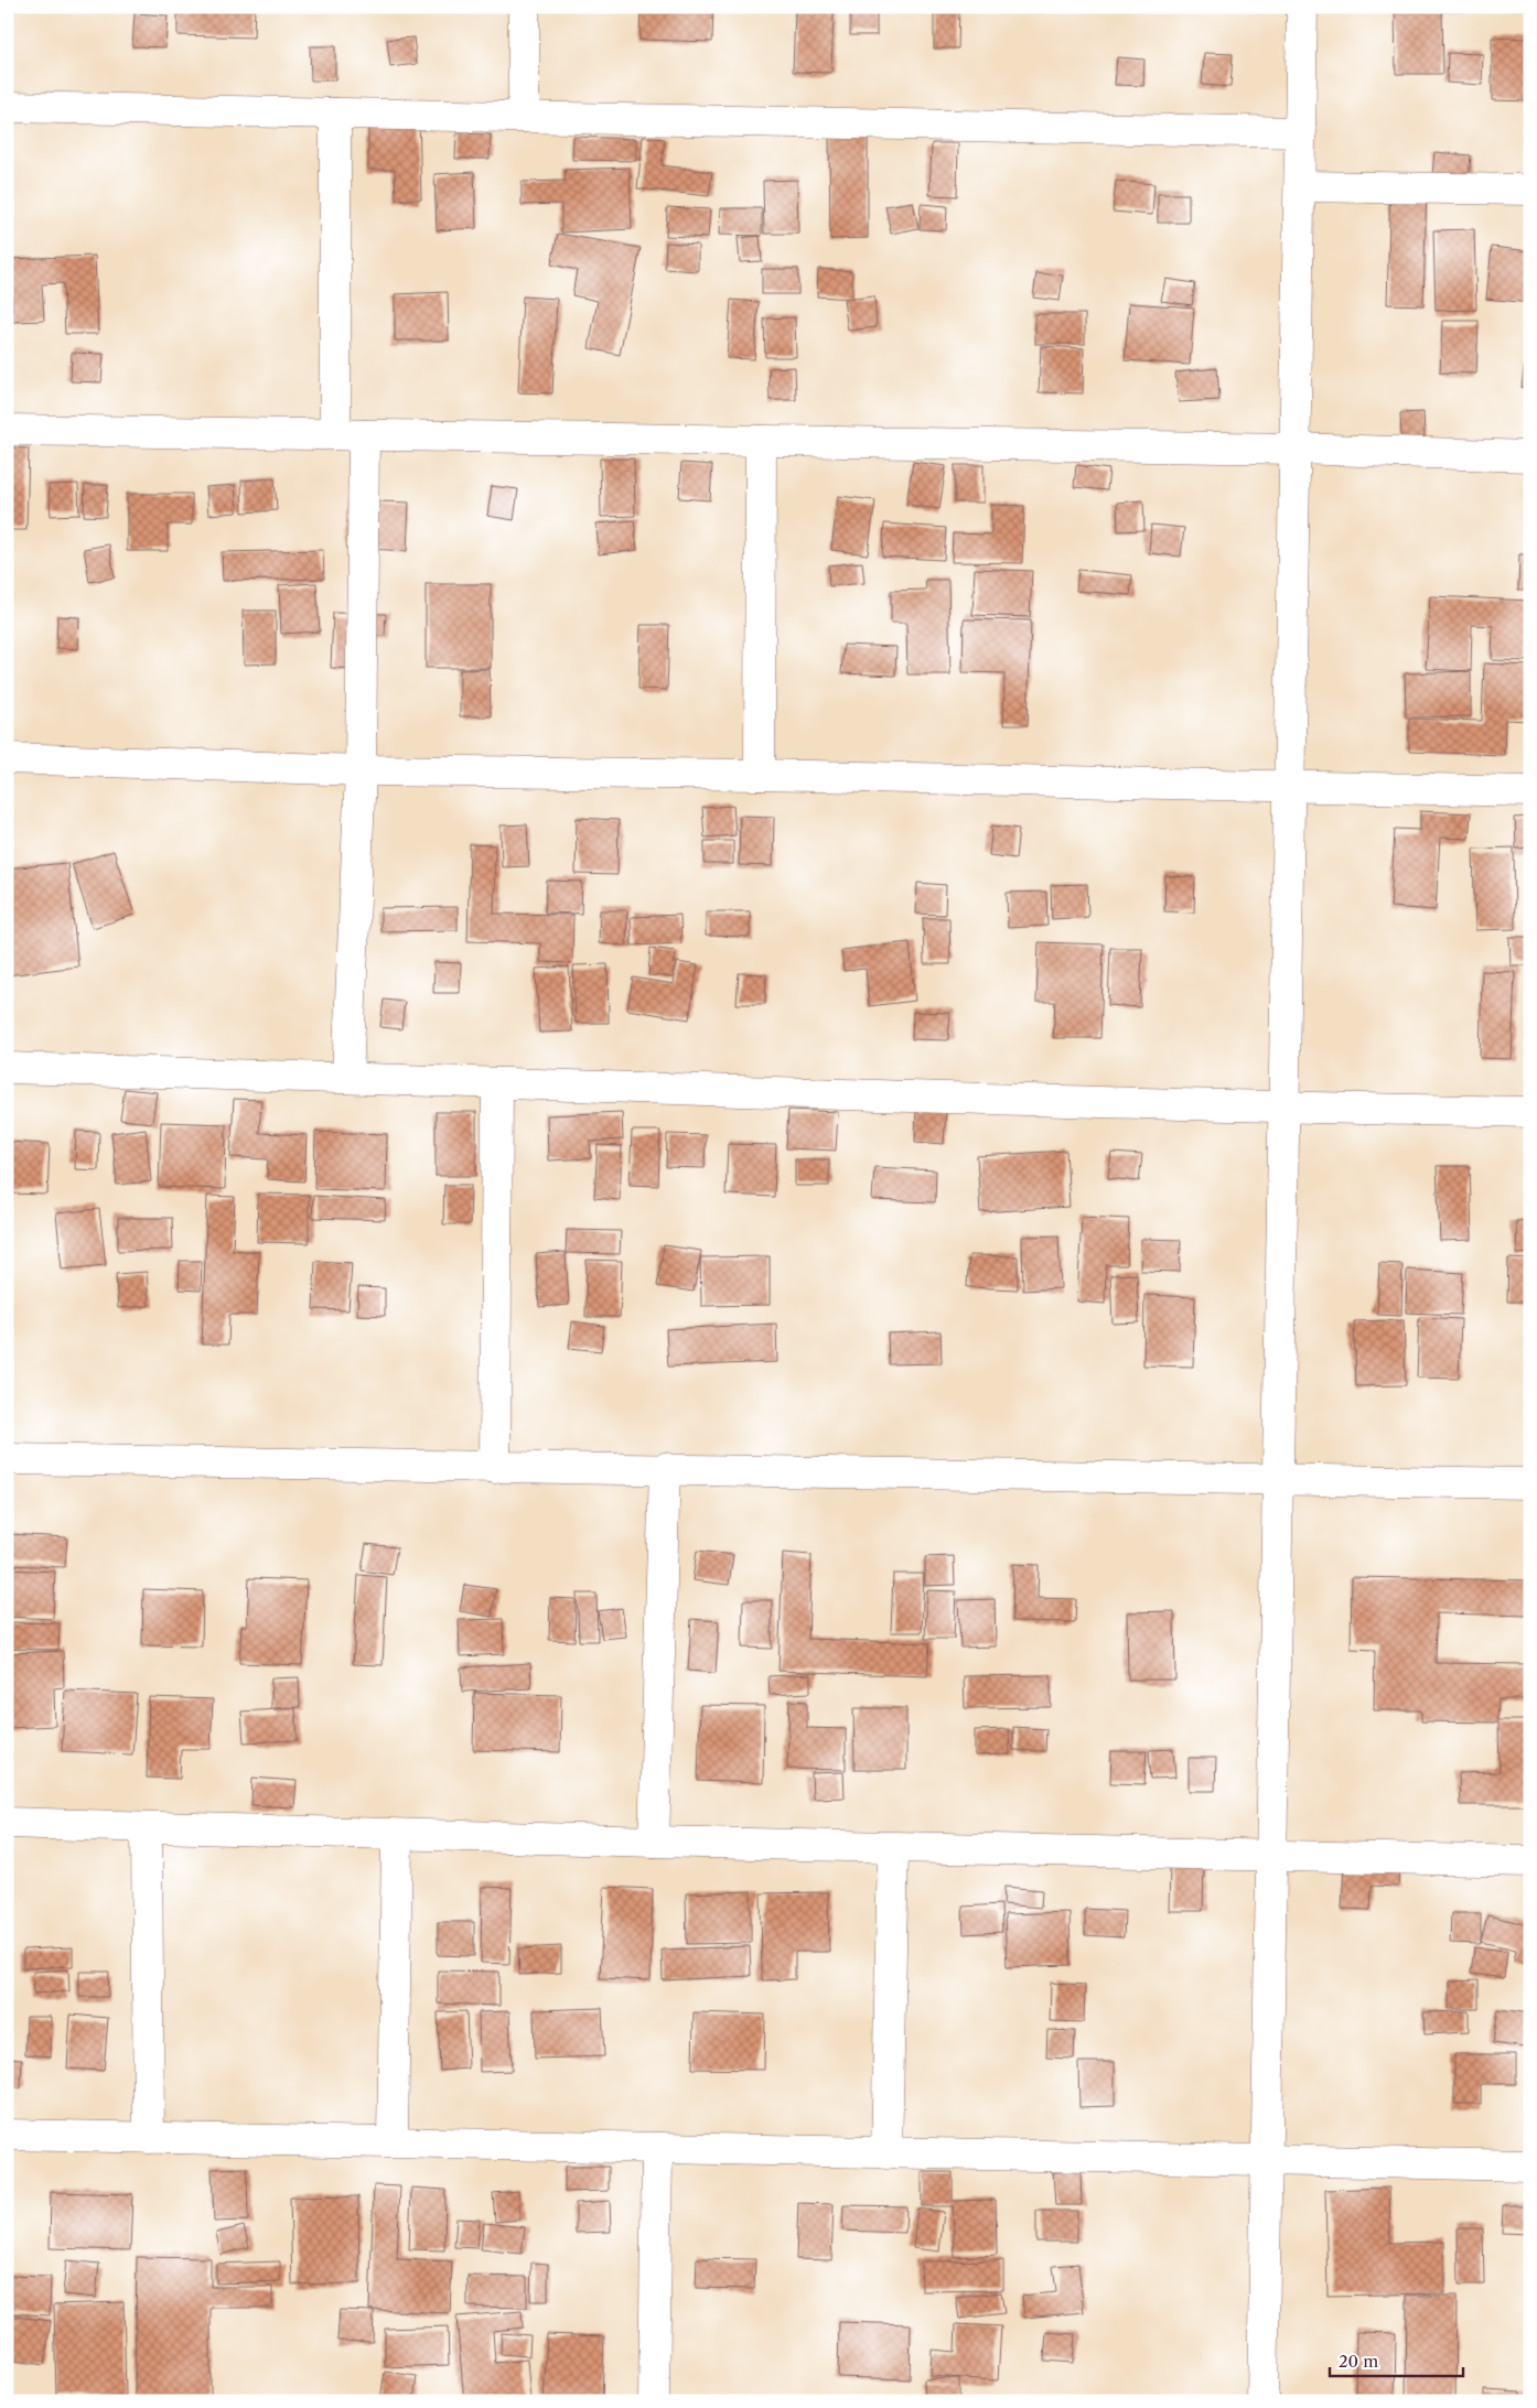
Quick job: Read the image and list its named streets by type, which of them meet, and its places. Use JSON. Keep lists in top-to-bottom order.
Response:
{
  "scale_bar": "20 m"
}
